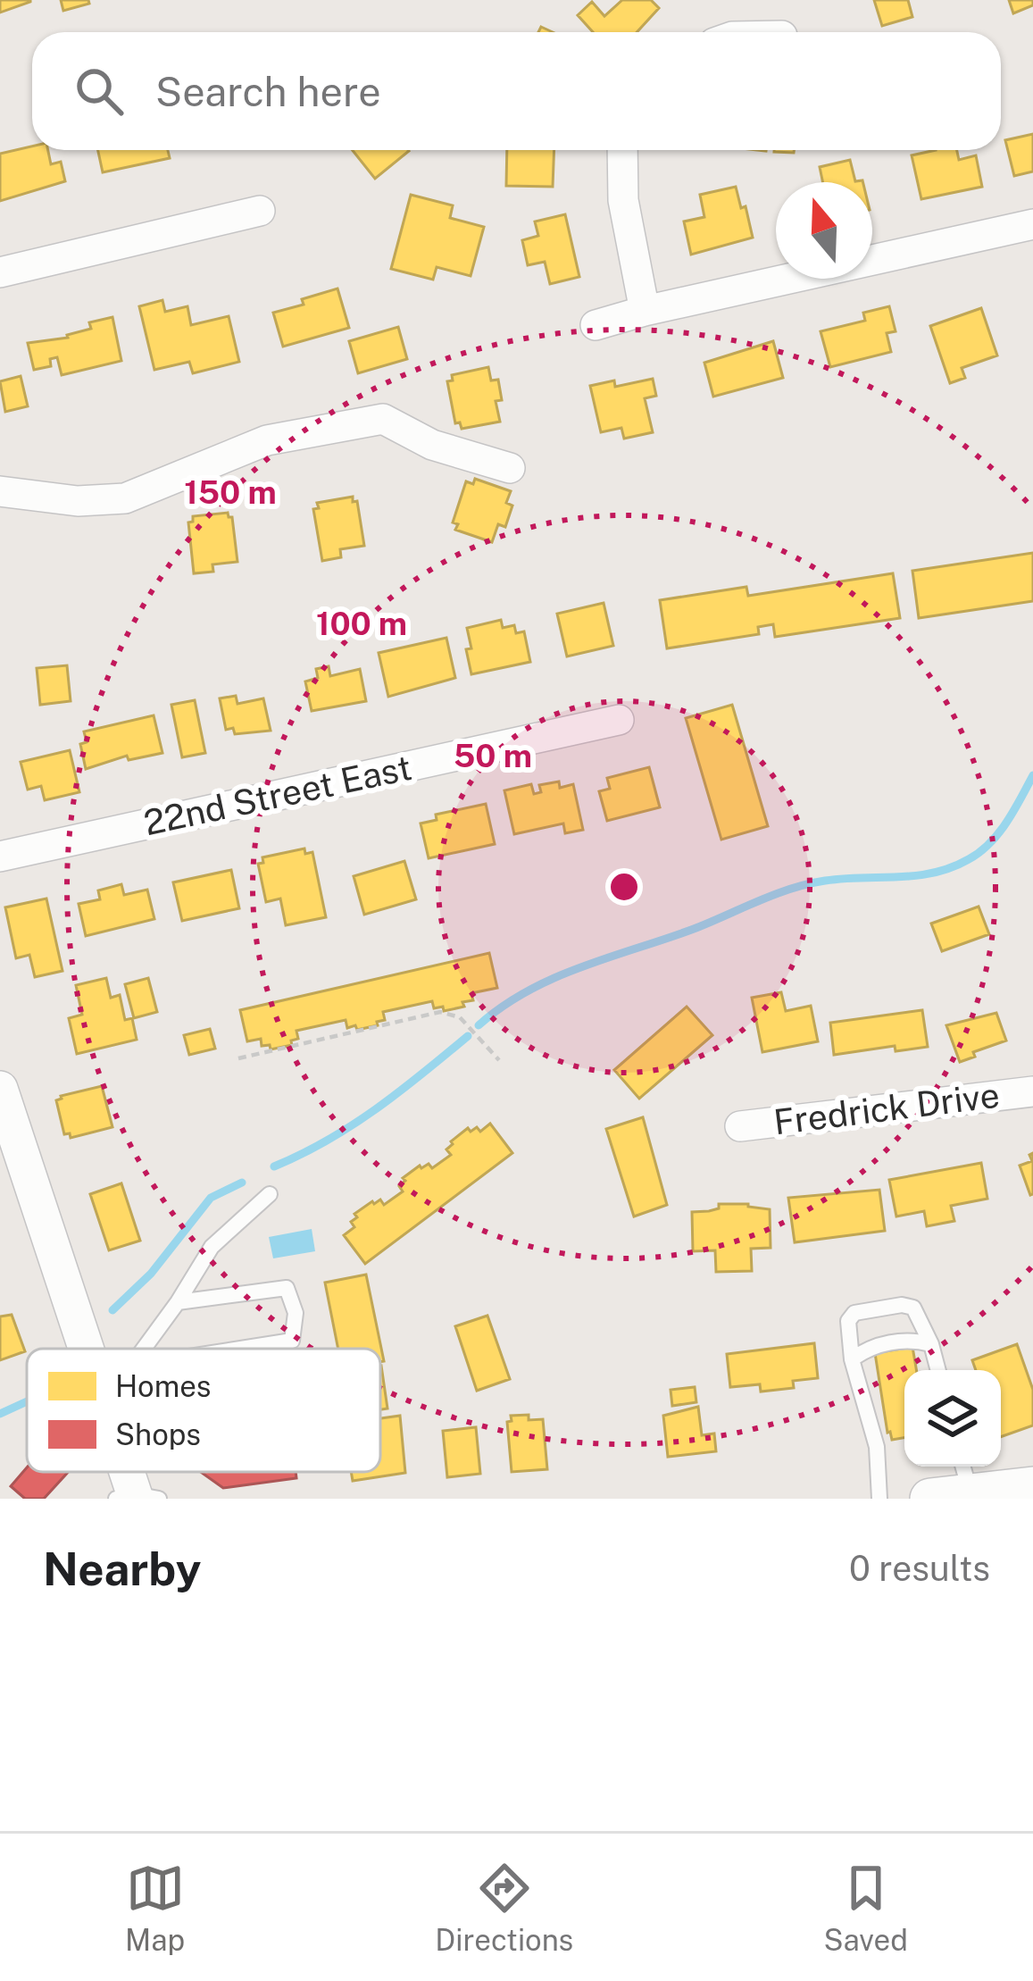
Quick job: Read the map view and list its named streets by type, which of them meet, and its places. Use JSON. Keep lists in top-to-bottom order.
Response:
{
  "streets": {
    "street": ["22nd Street East", "Fredrick Drive"]
  },
  "legend": ["Homes", "Shops"],
  "north": "top",
  "page": {
    "search": "Search here",
    "heading": ["Nearby", "0 results"],
    "nav": ["Map", "Directions", "Saved"]
  },
  "rings": ["150 m", "100 m", "50 m"]
}
